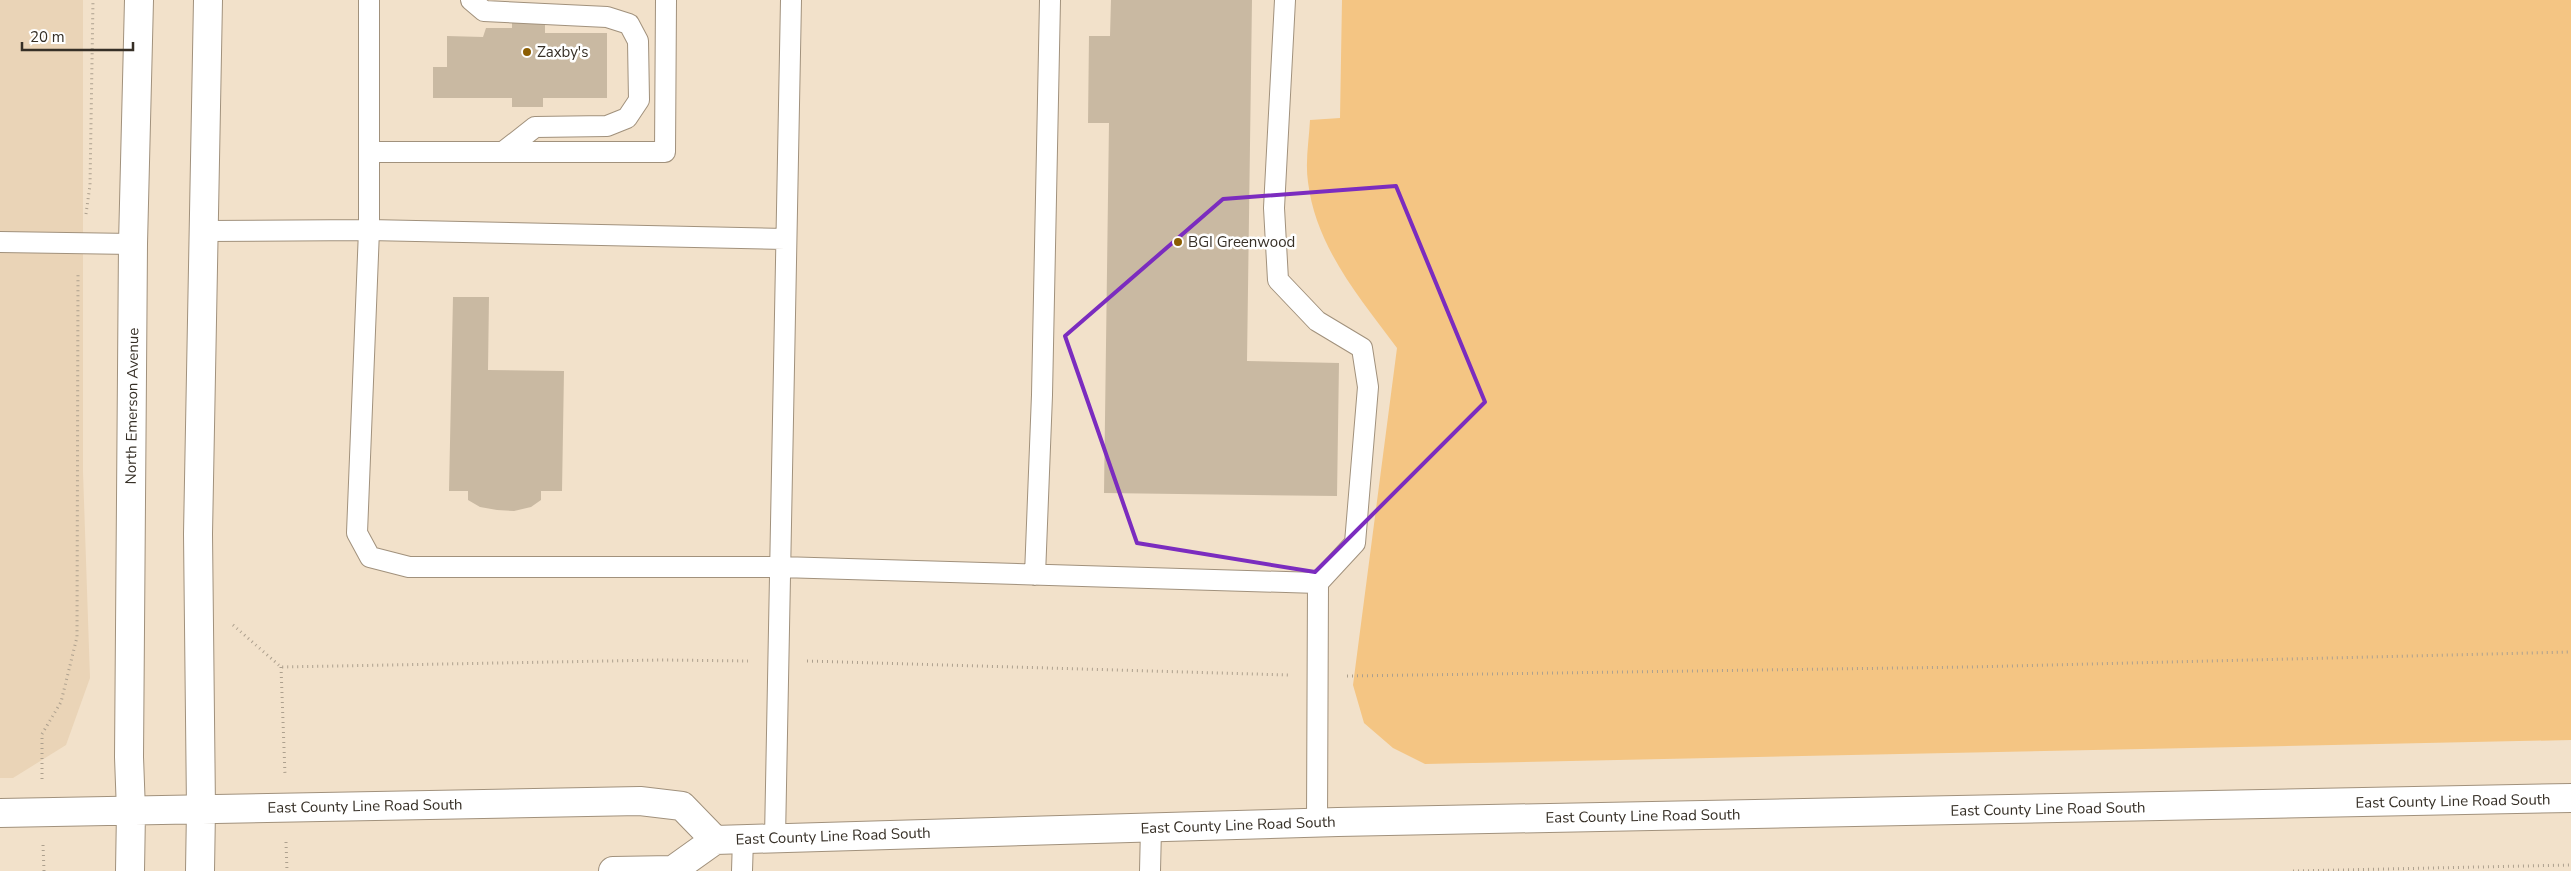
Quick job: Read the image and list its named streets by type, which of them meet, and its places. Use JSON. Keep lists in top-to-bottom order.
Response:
{
  "streets": {
    "main road": ["North Emerson Avenue", "East County Line Road South"]
  },
  "crossings": [
    ["North Emerson Avenue", "East County Line Road South"]
  ],
  "places": ["Zaxby's", "BGI Greenwood"],
  "scale_bar": "20 m"
}
